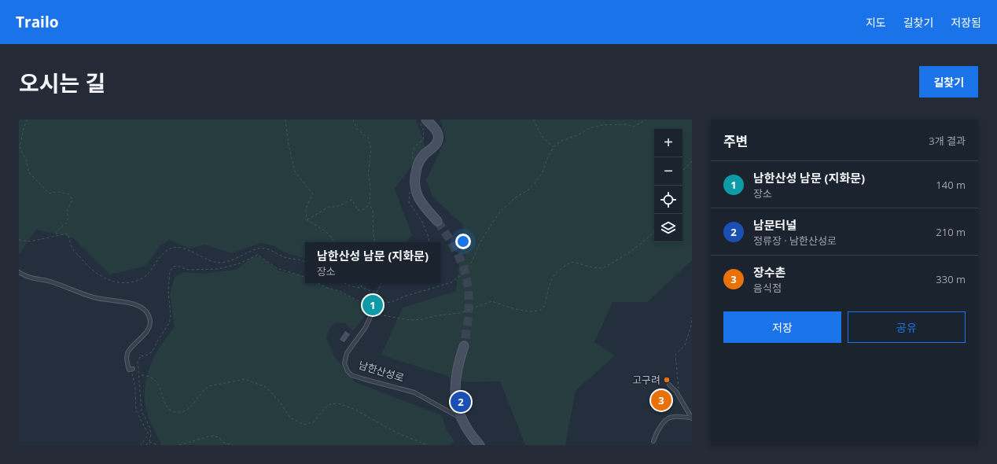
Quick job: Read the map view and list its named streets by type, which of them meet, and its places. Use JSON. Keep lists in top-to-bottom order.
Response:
{
  "streets": {
    "main road": ["남한산성로"]
  },
  "places": ["고구려"],
  "page": {
    "header": "Trailo",
    "nav": ["지도", "길찾기", "저장됨"],
    "title": "오시는 길",
    "buttons": [
      "길찾기",
      ["저장", "공유"]
    ],
    "heading": ["주변", "3개 결과"],
    "map_buttons": ["+", "−"],
    "list": [
      {
        "mark": "1",
        "name": "남한산성 남문 (지화문)",
        "note": "장소",
        "value": "140 m"
      },
      {
        "mark": "2",
        "name": "남문터널",
        "note": "정류장 · 남한산성로",
        "value": "210 m"
      },
      {
        "mark": "3",
        "name": "장수촌",
        "note": "음식점",
        "value": "330 m"
      }
    ],
    "popup": ["남한산성 남문 (지화문)", "장소"],
    "pins": ["1", "3", "2"]
  }
}
